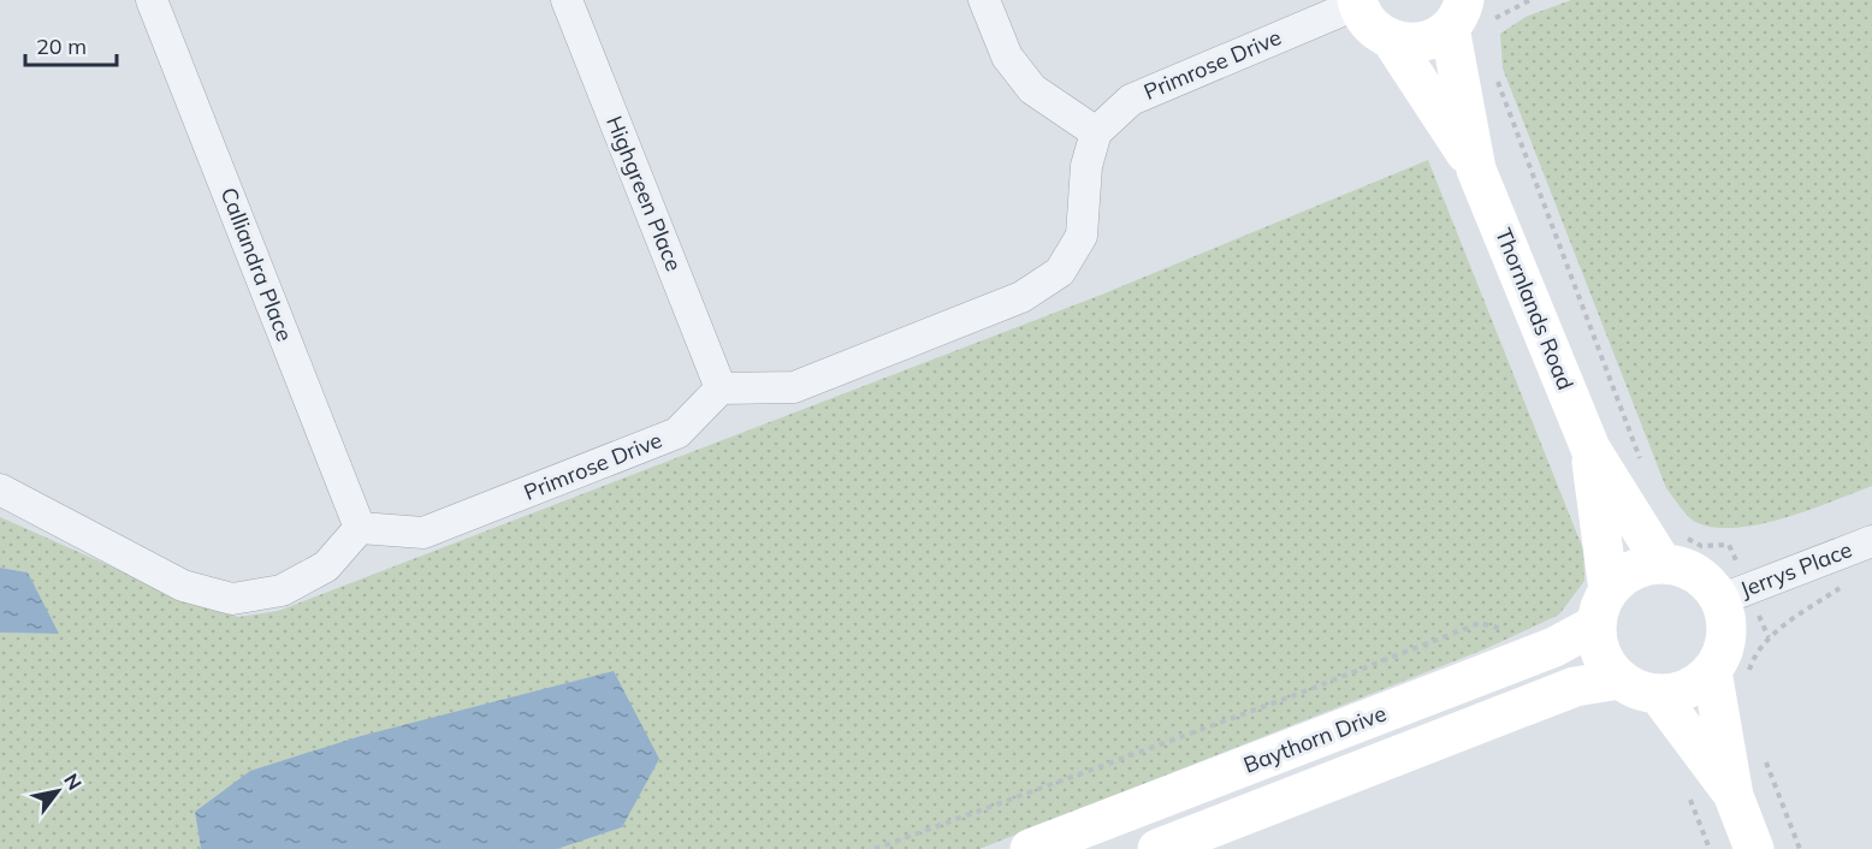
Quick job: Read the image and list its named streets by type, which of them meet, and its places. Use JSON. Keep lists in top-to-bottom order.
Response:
{
  "streets": {
    "street": [
      "Primrose Drive",
      "Highgreen Place",
      "Calliandra Place",
      "Thornlands Road",
      "Jerrys Place",
      "Baythorn Drive"
    ]
  },
  "crossings": [
    ["Primrose Drive", "Highgreen Place"],
    ["Primrose Drive", "Calliandra Place"],
    ["Primrose Drive", "Thornlands Road"],
    ["Thornlands Road", "Jerrys Place"],
    ["Thornlands Road", "Baythorn Drive"],
    ["Jerrys Place", "Baythorn Drive"]
  ],
  "scale_bar": "20 m",
  "north": "top right"
}
